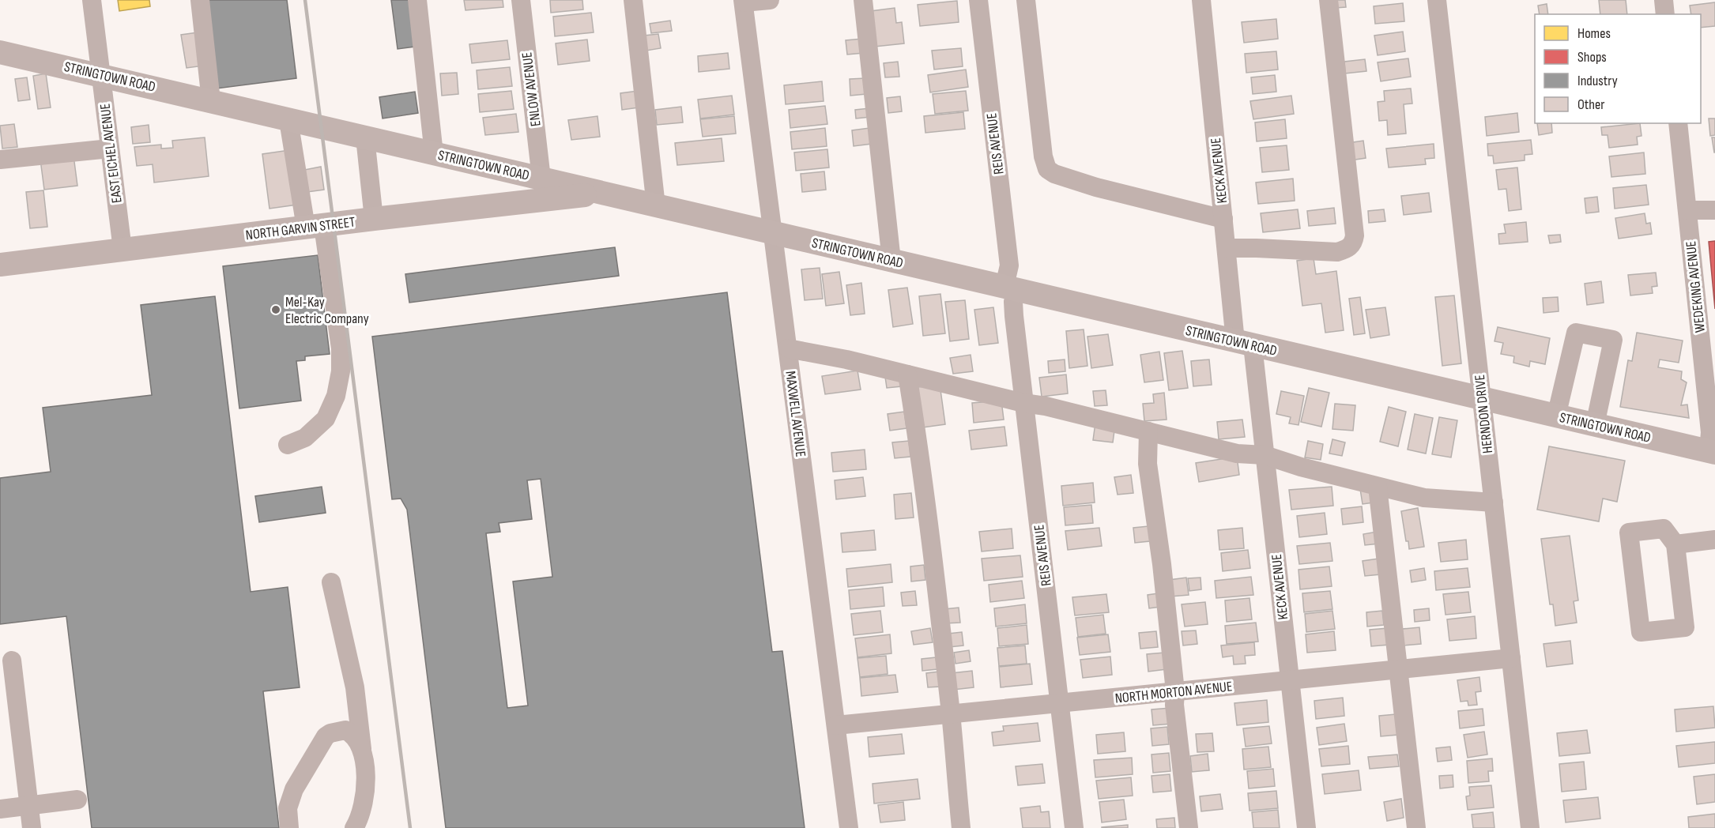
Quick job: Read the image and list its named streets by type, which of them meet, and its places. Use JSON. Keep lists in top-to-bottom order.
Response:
{
  "streets": {
    "main road": ["STRINGTOWN ROAD", "NORTH GARVIN STREET"],
    "street": [
      "ENLOW AVENUE",
      "REIS AVENUE",
      "EAST EICHEL AVENUE",
      "KECK AVENUE",
      "WEDEKING AVENUE",
      "MAXWELL AVENUE",
      "HERNDON DRIVE",
      "NORTH MORTON AVENUE"
    ]
  },
  "crossings": [
    ["STRINGTOWN ROAD", "ENLOW AVENUE"],
    ["STRINGTOWN ROAD", "REIS AVENUE"],
    ["STRINGTOWN ROAD", "EAST EICHEL AVENUE"],
    ["STRINGTOWN ROAD", "KECK AVENUE"],
    ["STRINGTOWN ROAD", "NORTH GARVIN STREET"],
    ["STRINGTOWN ROAD", "WEDEKING AVENUE"],
    ["STRINGTOWN ROAD", "MAXWELL AVENUE"],
    ["STRINGTOWN ROAD", "HERNDON DRIVE"],
    ["REIS AVENUE", "NORTH MORTON AVENUE"],
    ["EAST EICHEL AVENUE", "NORTH GARVIN STREET"],
    ["KECK AVENUE", "NORTH MORTON AVENUE"],
    ["MAXWELL AVENUE", "NORTH MORTON AVENUE"],
    ["HERNDON DRIVE", "NORTH MORTON AVENUE"]
  ],
  "places": ["Mel-Kay Electric Company"],
  "legend": [
    "Homes",
    "Shops",
    "Industry",
    "Other"
  ]
}
